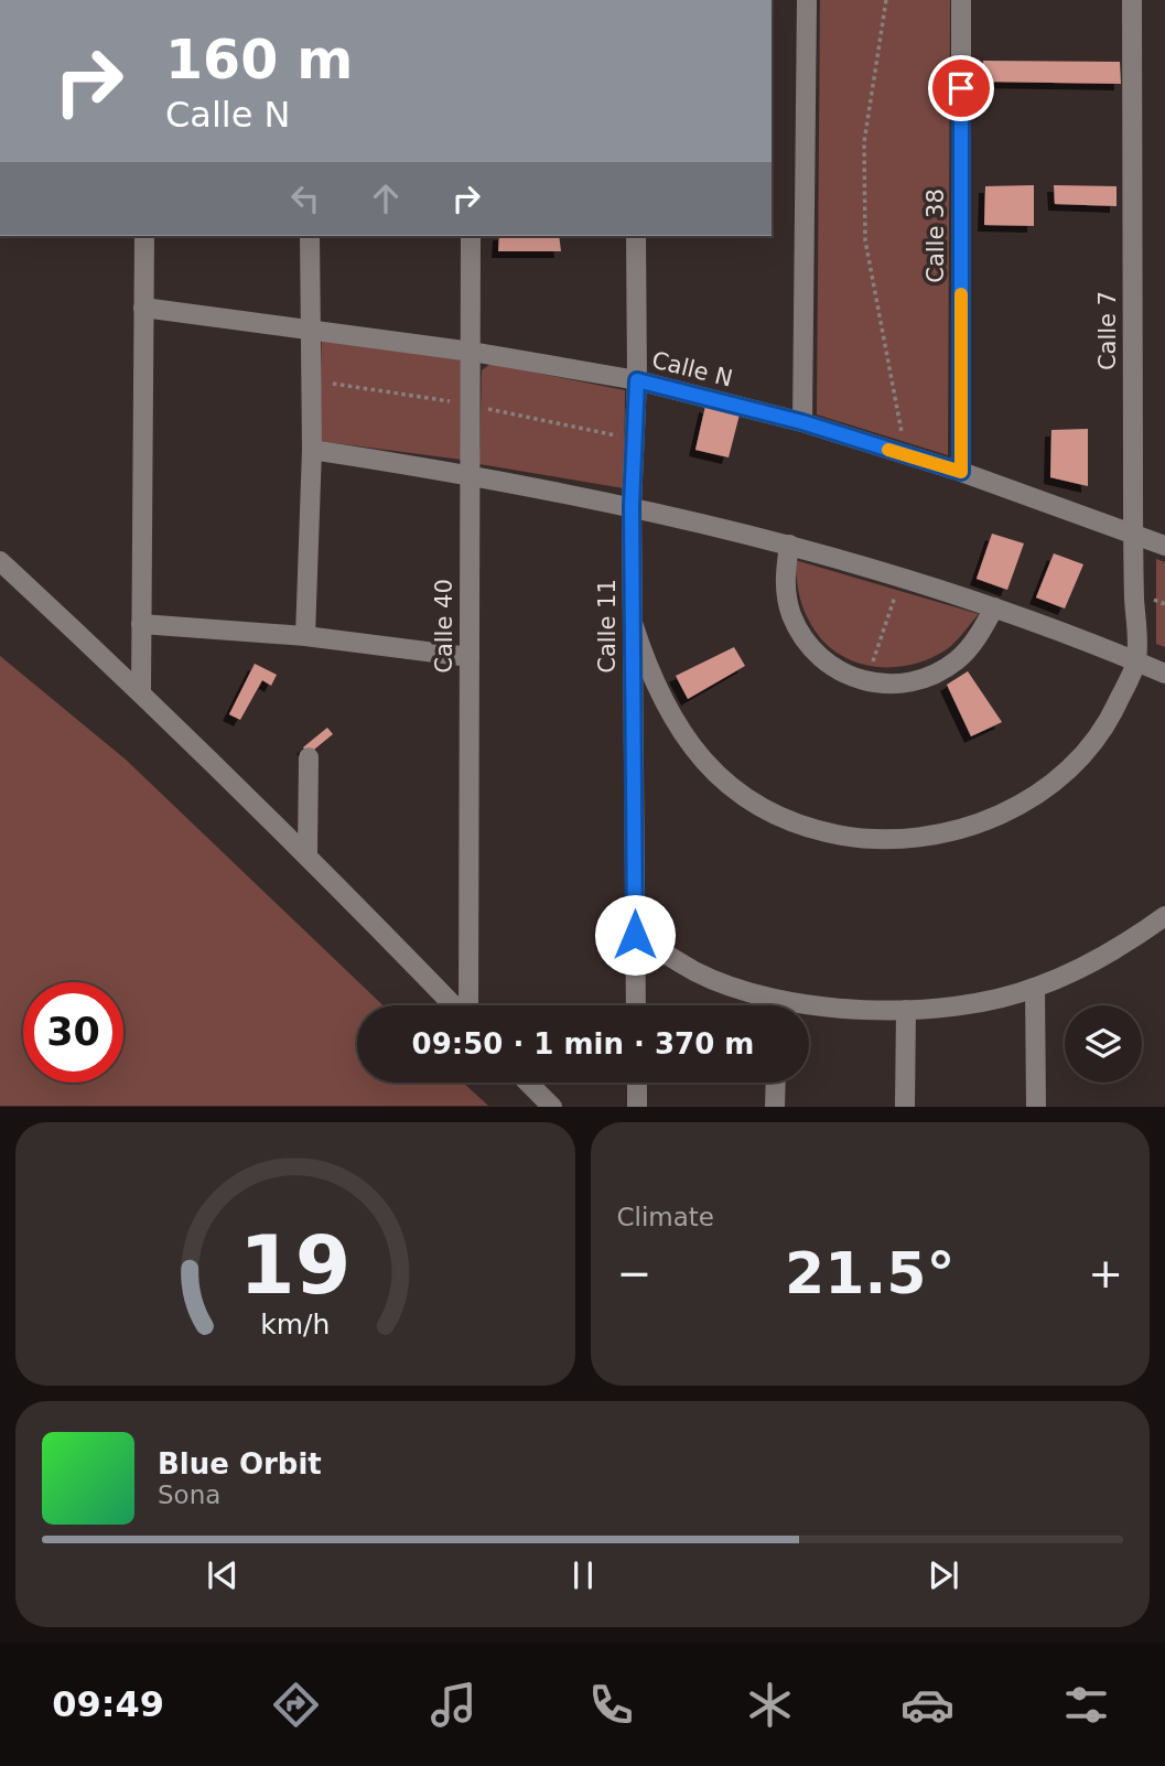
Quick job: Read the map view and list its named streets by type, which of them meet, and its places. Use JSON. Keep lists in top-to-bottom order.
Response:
{
  "streets": {
    "street": [
      "Calle 38",
      "Calle 7",
      "Calle N",
      "Calle 40",
      "Calle 11"
    ]
  },
  "crossings": [
    ["Calle 38", "Calle N"],
    ["Calle 7", "Calle N"],
    ["Calle N", "Calle 40"],
    ["Calle N", "Calle 11"]
  ],
  "page": {
    "turn": ["160 m", "Calle N"],
    "limit": "30",
    "trip": "09:50 · 1 min · 370 m",
    "tile": "Climate",
    "heat": ["−", "21.5°", "+"],
    "song": ["Blue Orbit", "Sona"],
    "tabs": "09:49",
    "gauge": ["19", "km/h"]
  }
}
